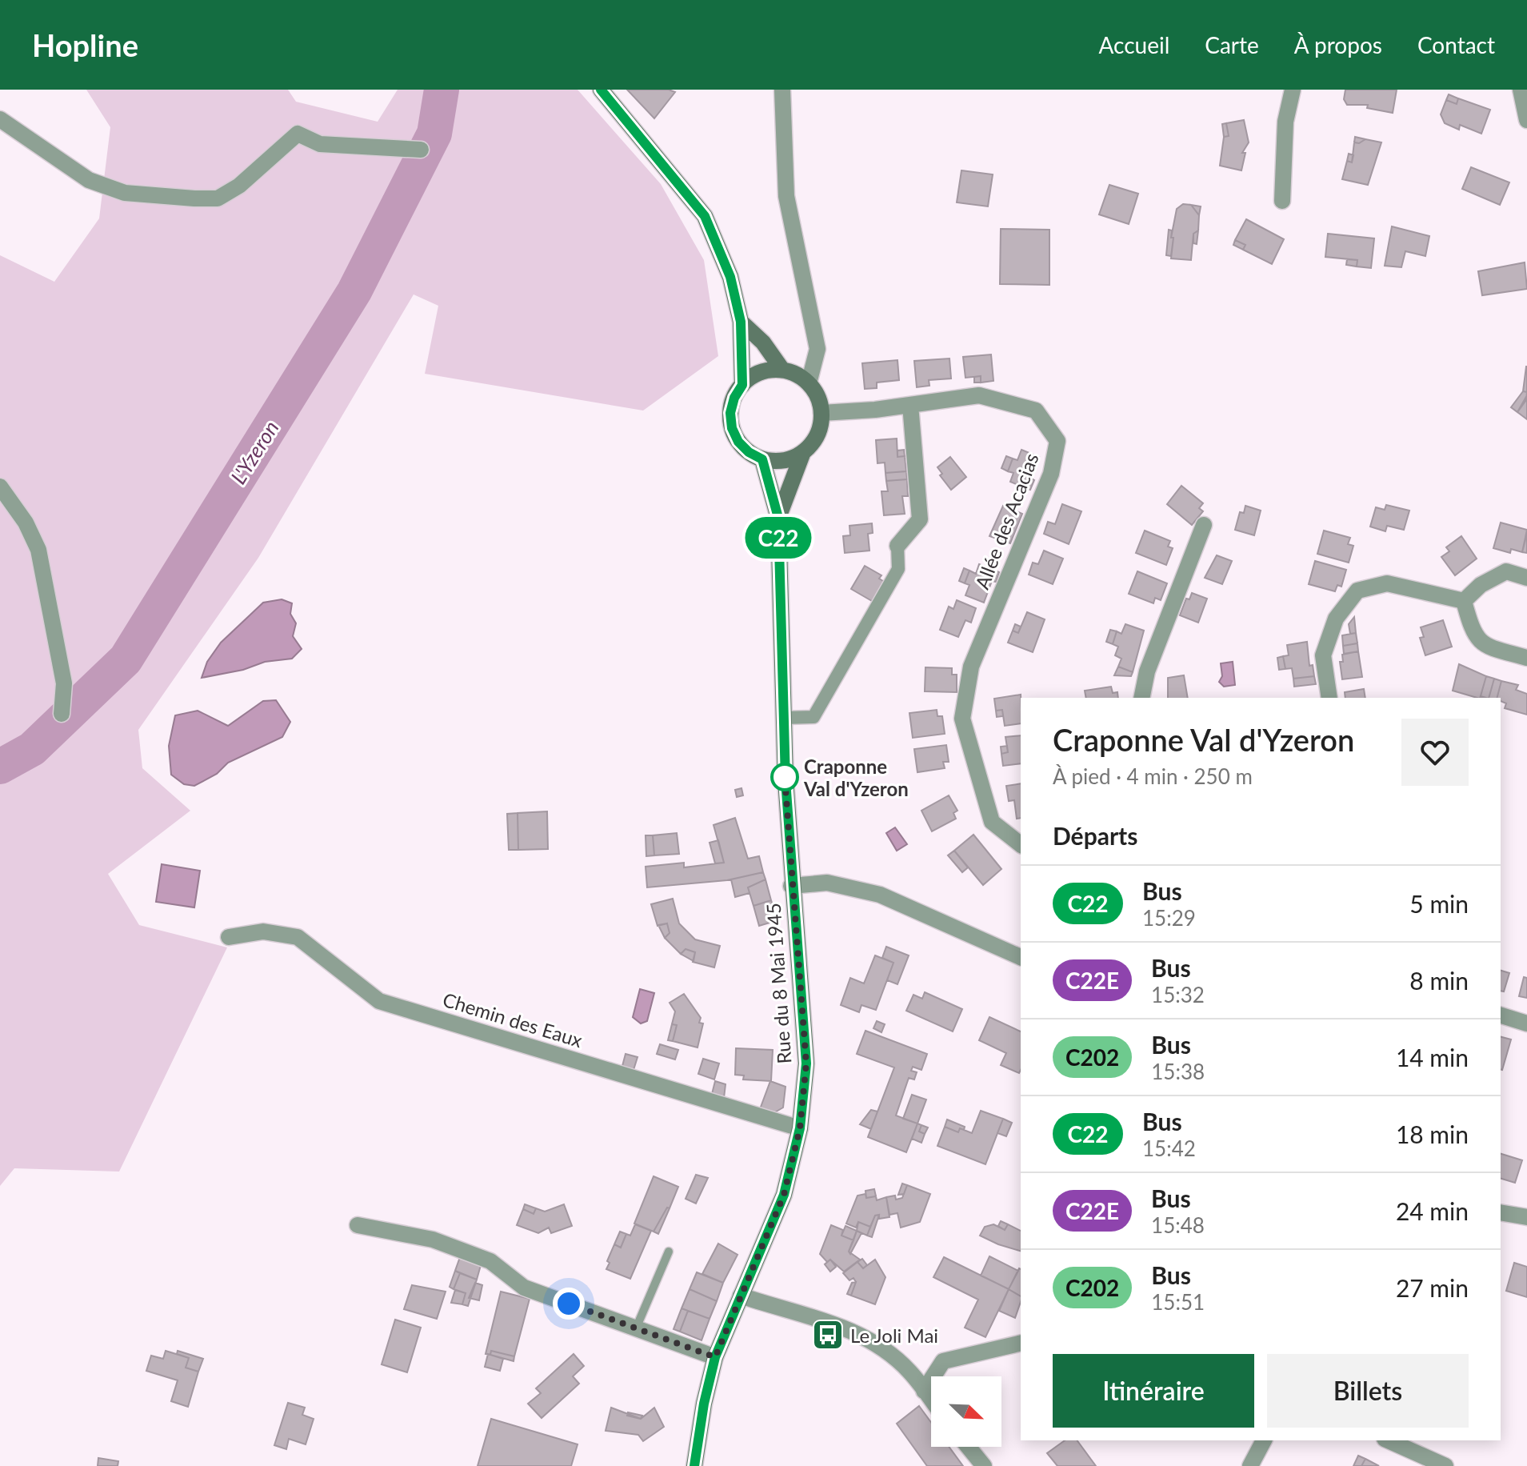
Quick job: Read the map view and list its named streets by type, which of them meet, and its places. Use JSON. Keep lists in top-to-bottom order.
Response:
{
  "streets": {
    "main road": ["Rue du 8 Mai 1945"],
    "street": ["Allée des Acacias", "Chemin des Eaux"]
  },
  "crossings": [
    ["Allée des Acacias", "Rue du 8 Mai 1945"],
    ["Rue du 8 Mai 1945", "Chemin des Eaux"]
  ],
  "water": ["L'Yzeron"],
  "places": {
    "other": ["Craponne Val d'Yzeron"],
    "bus stop": ["Le Joli Mai"]
  },
  "lines": ["bus line C22"],
  "north": "bottom right",
  "page": {
    "header": "Hopline",
    "nav": [
      "Accueil",
      "Carte",
      "À propos",
      "Contact"
    ],
    "on_map": "C22",
    "heading": [
      ["Craponne Val d'Yzeron", "À pied · 4 min · 250 m"],
      "Départs"
    ],
    "list": [
      {
        "mark": "C22",
        "name": "Bus",
        "note": "15:29",
        "value": "5 min"
      },
      {
        "mark": "C22E",
        "name": "Bus",
        "note": "15:32",
        "value": "8 min"
      },
      {
        "mark": "C202",
        "name": "Bus",
        "note": "15:38",
        "value": "14 min"
      },
      {
        "mark": "C22",
        "name": "Bus",
        "note": "15:42",
        "value": "18 min"
      },
      {
        "mark": "C22E",
        "name": "Bus",
        "note": "15:48",
        "value": "24 min"
      },
      {
        "mark": "C202",
        "name": "Bus",
        "note": "15:51",
        "value": "27 min"
      }
    ],
    "buttons": ["Itinéraire", "Billets"]
  }
}
